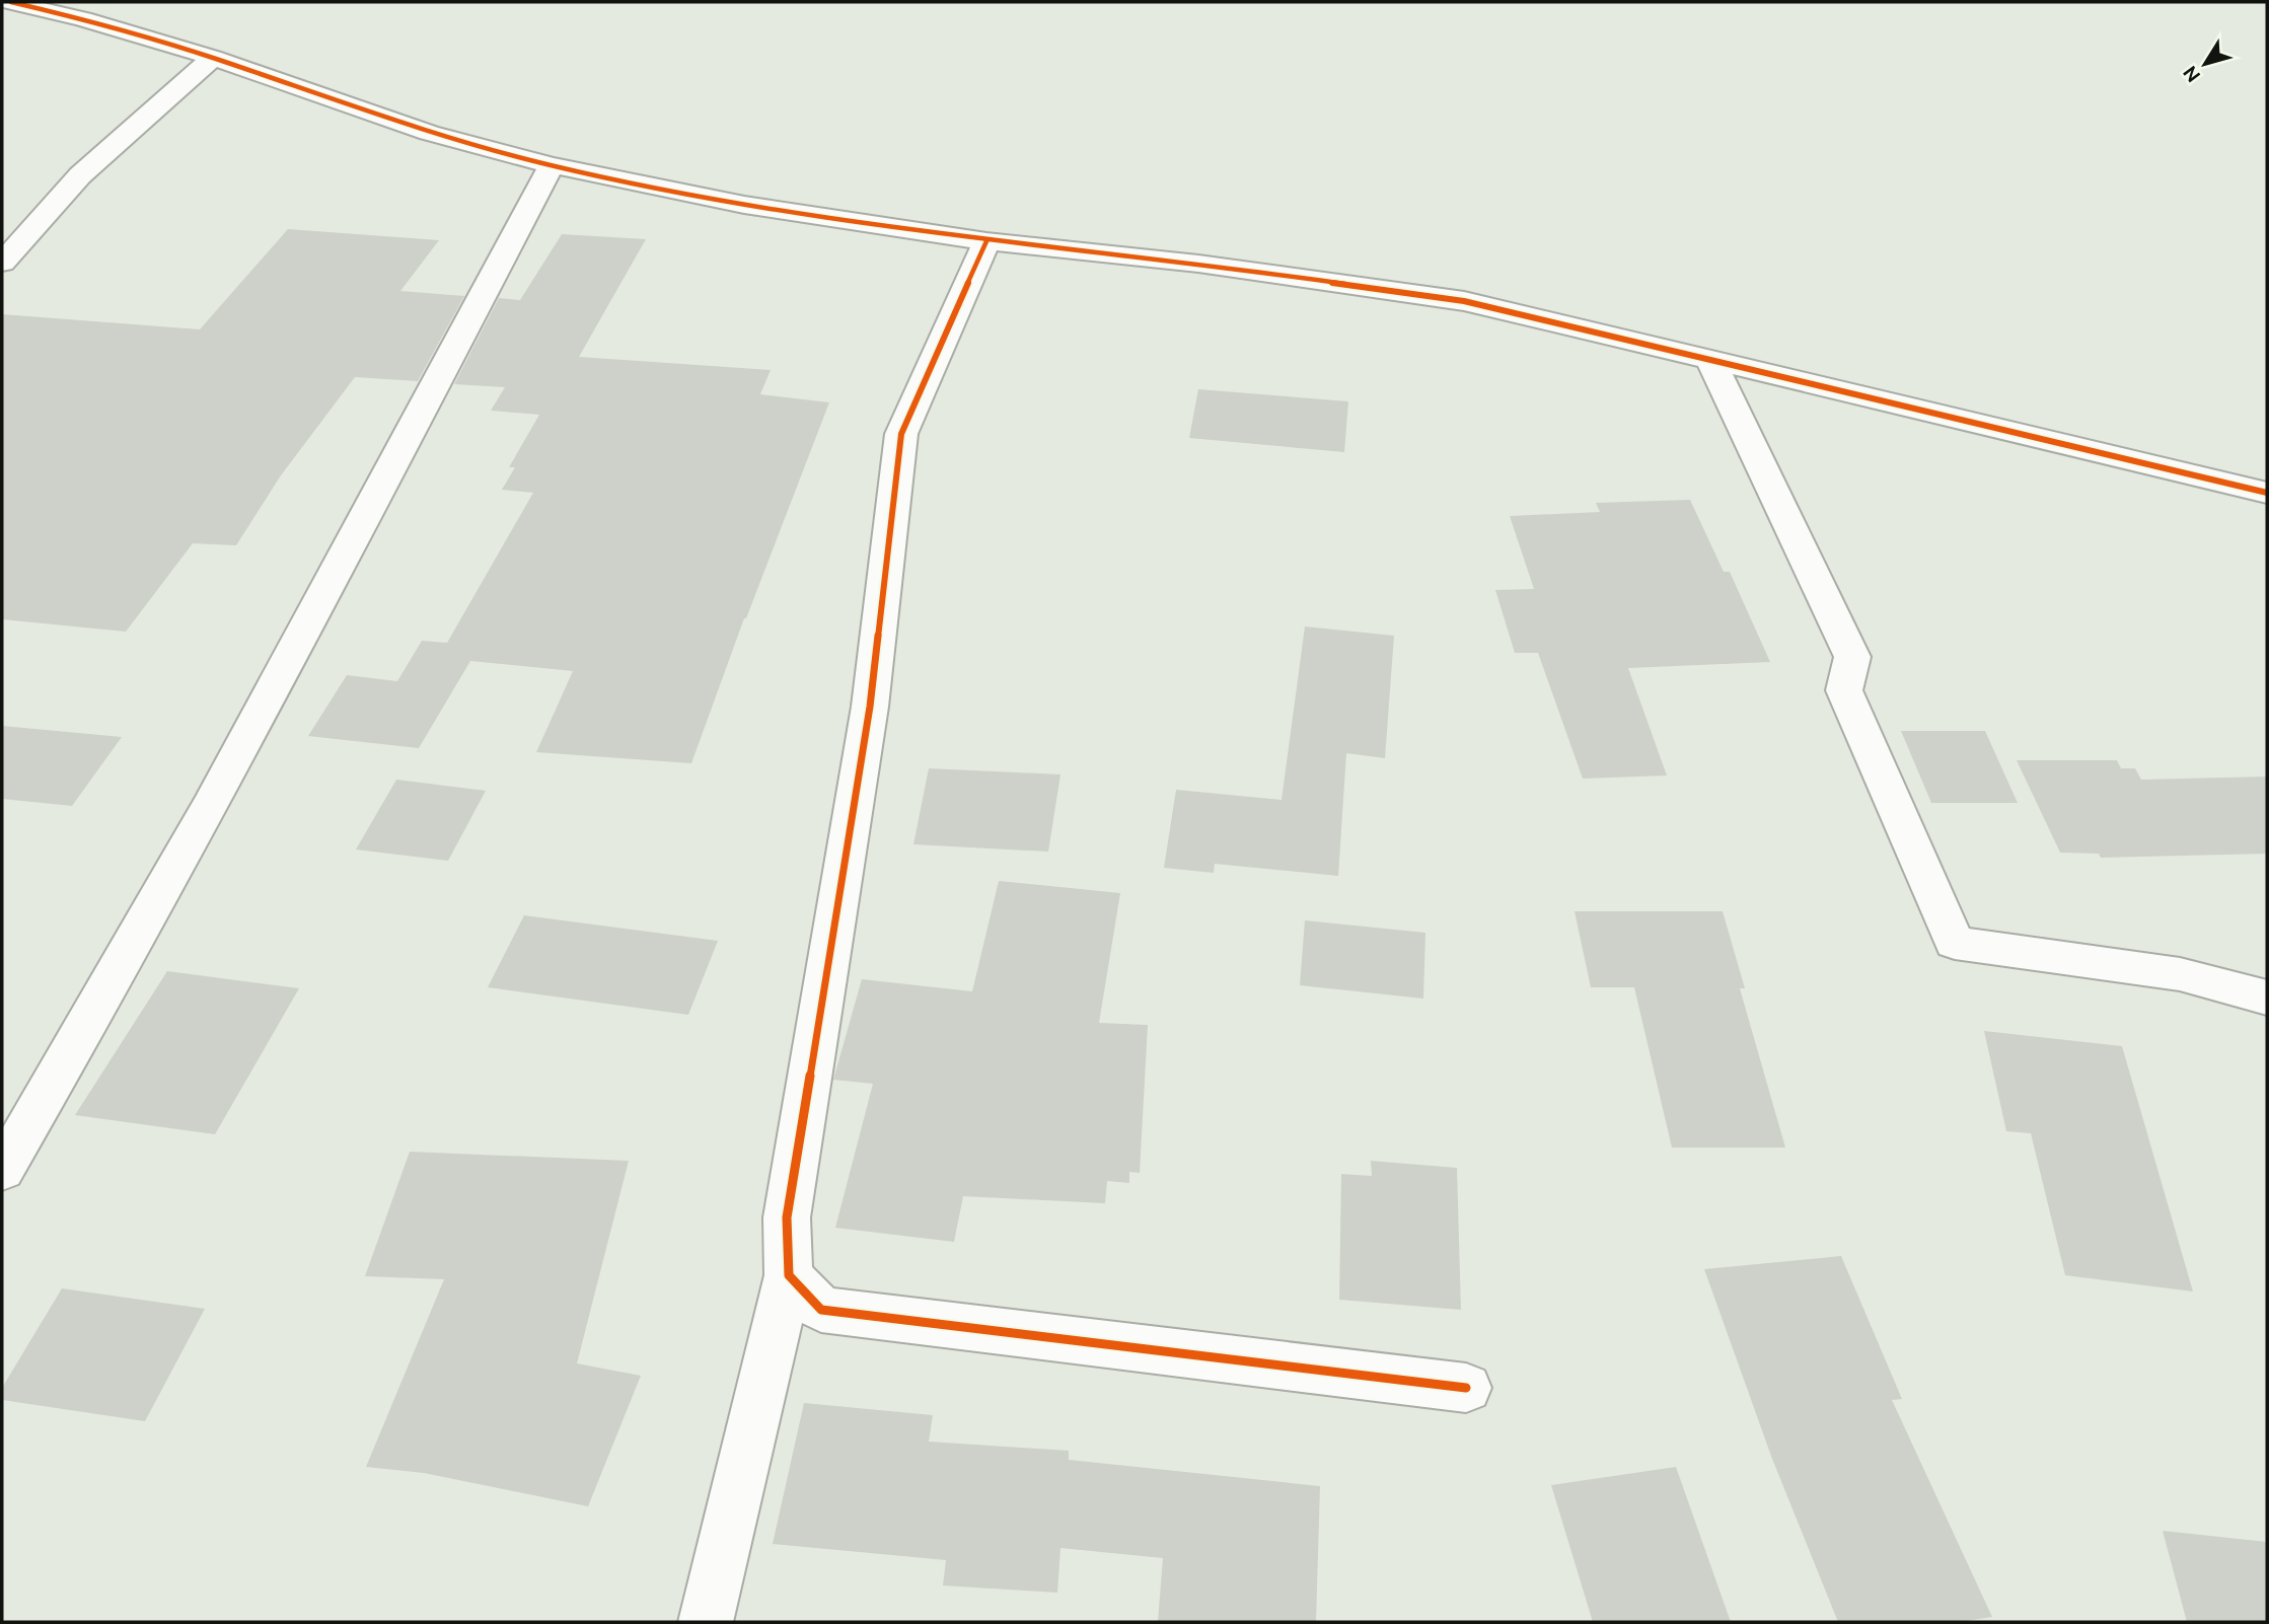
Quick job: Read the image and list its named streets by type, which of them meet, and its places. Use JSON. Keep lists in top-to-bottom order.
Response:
{
  "north": "bottom left"
}
